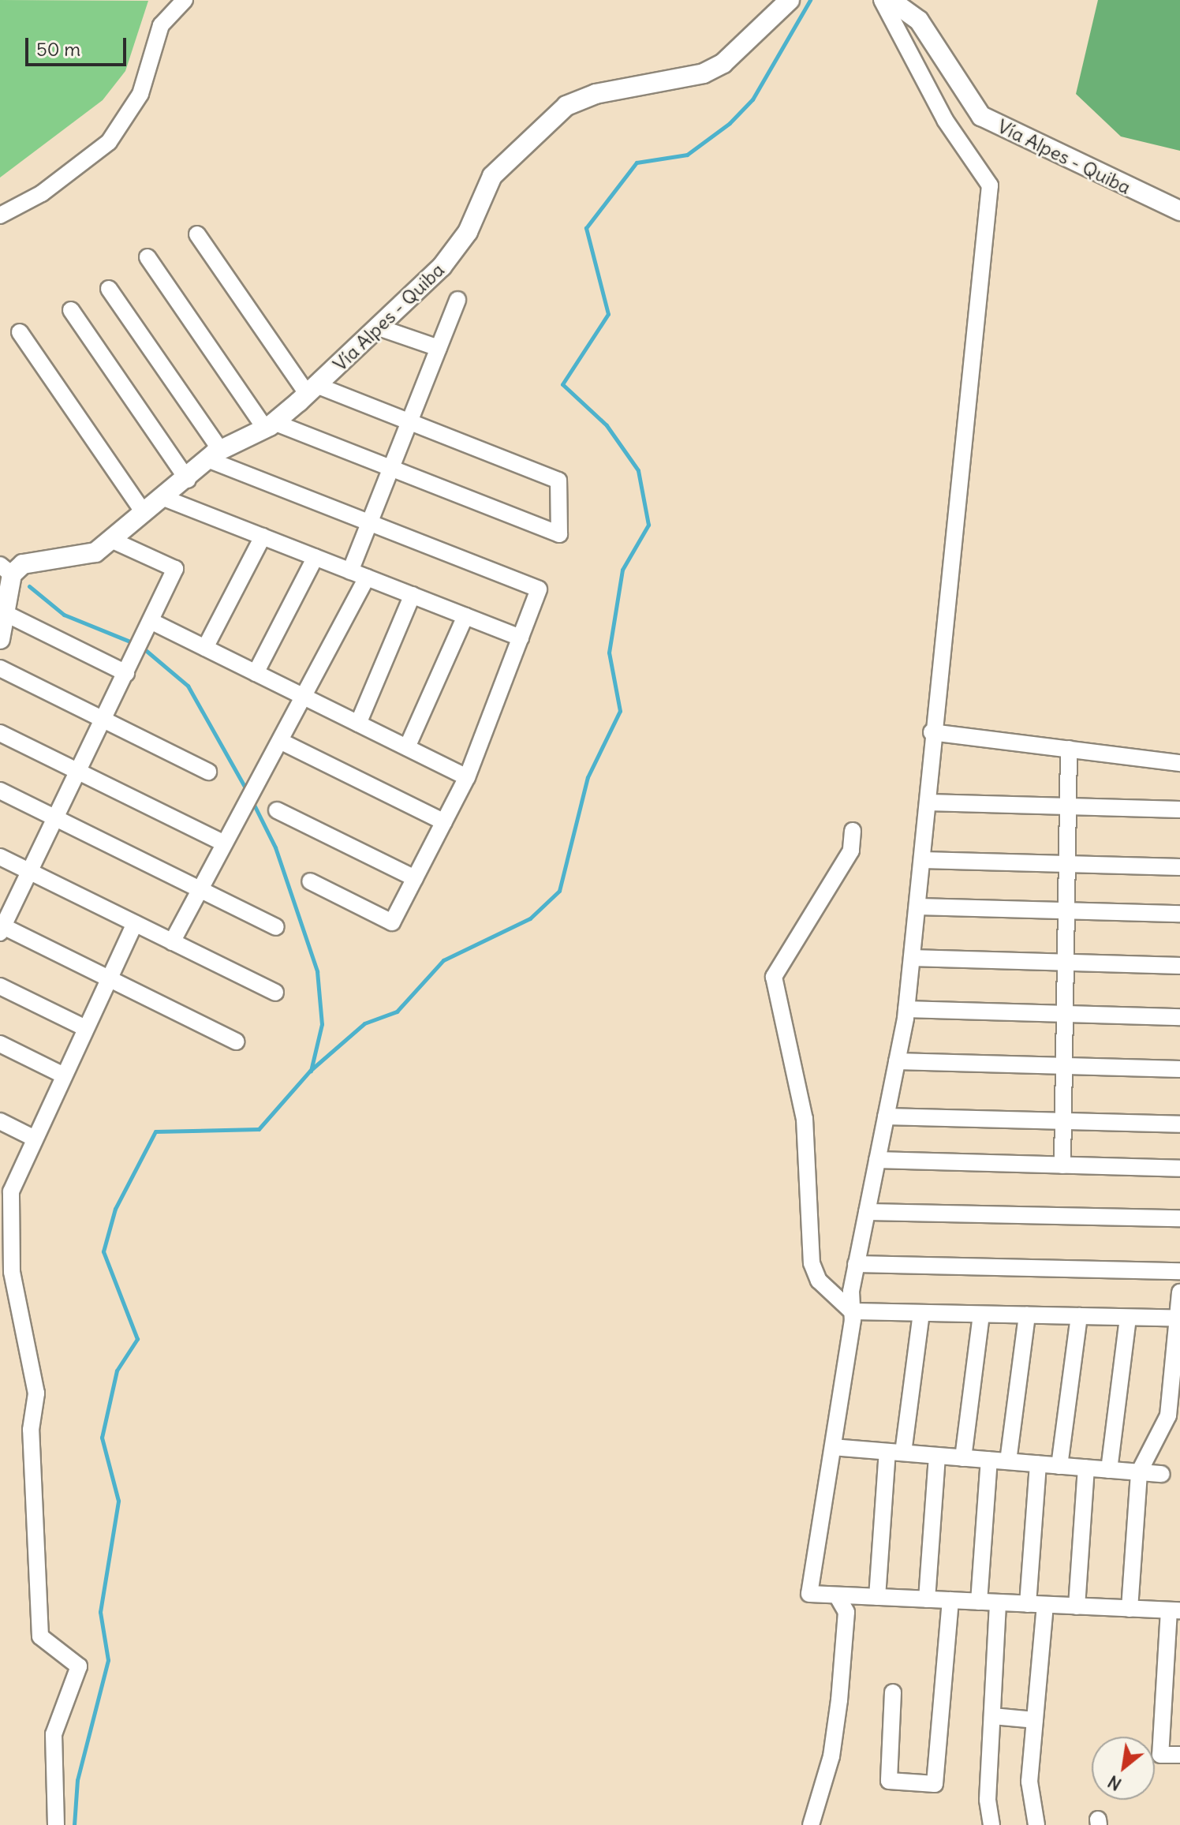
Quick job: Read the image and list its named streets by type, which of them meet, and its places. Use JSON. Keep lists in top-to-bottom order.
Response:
{
  "streets": {
    "street": ["Vía Alpes - Quiba"]
  },
  "scale_bar": "50 m",
  "north": "bottom left"
}
